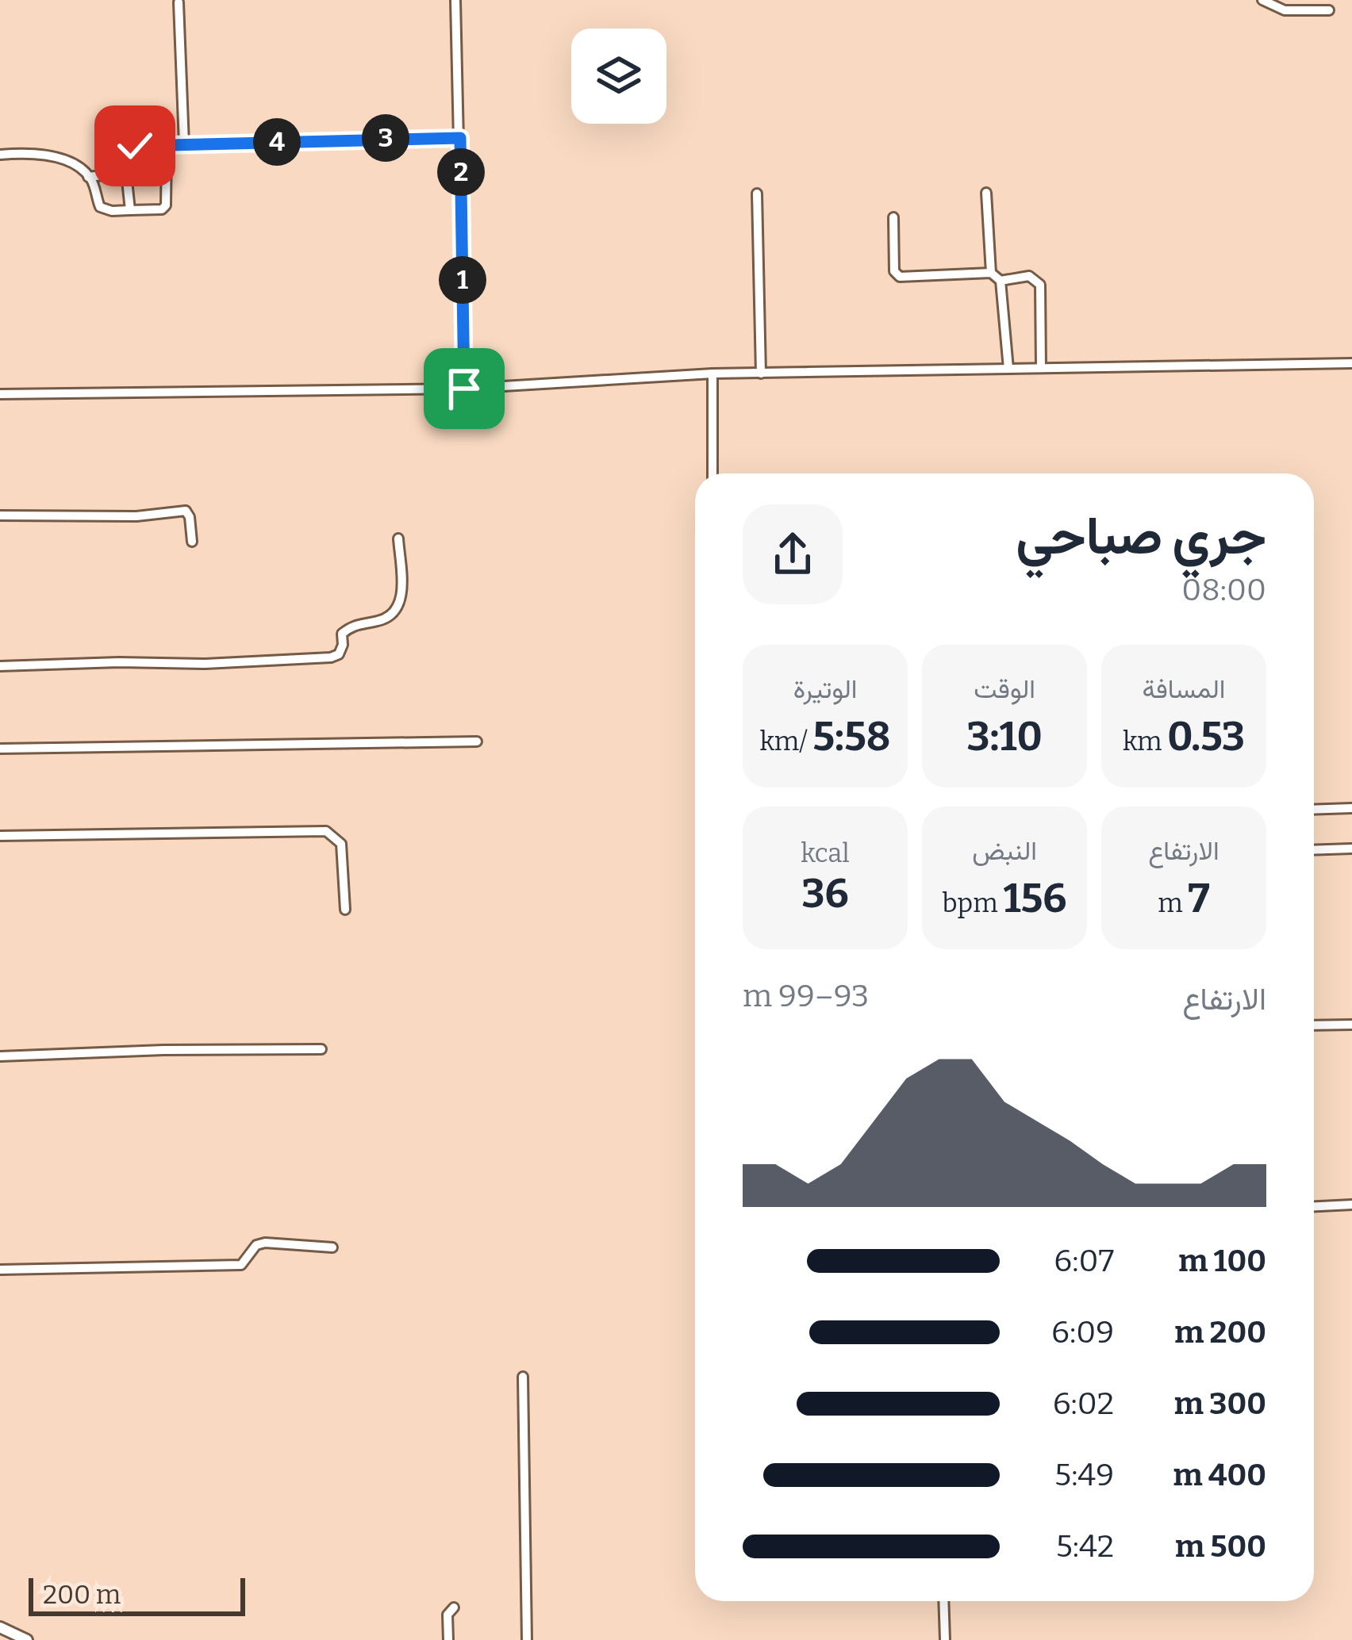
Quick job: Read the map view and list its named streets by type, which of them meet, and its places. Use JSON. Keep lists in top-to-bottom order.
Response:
{
  "scale_bar": "200 m",
  "page": {
    "pins": [
      "3",
      "4",
      "2",
      "1"
    ],
    "heading": ["جري صباحي", "08:00"],
    "stats": [
      ["المسافة", "0.53 km"],
      ["الوقت", "3:10"],
      ["الوتيرة", "5:58 /km"],
      ["الارتفاع", "7 m"],
      ["النبض", "156 bpm"],
      ["kcal", "36"]
    ],
    "chart": ["الارتفاع", "93–99 m"],
    "list": [
      {
        "name": "100 m",
        "note": "6:07"
      },
      {
        "name": "200 m",
        "note": "6:09"
      },
      {
        "name": "300 m",
        "note": "6:02"
      },
      {
        "name": "400 m",
        "note": "5:49"
      },
      {
        "name": "500 m",
        "note": "5:42"
      }
    ],
    "scale": "200 m"
  }
}
